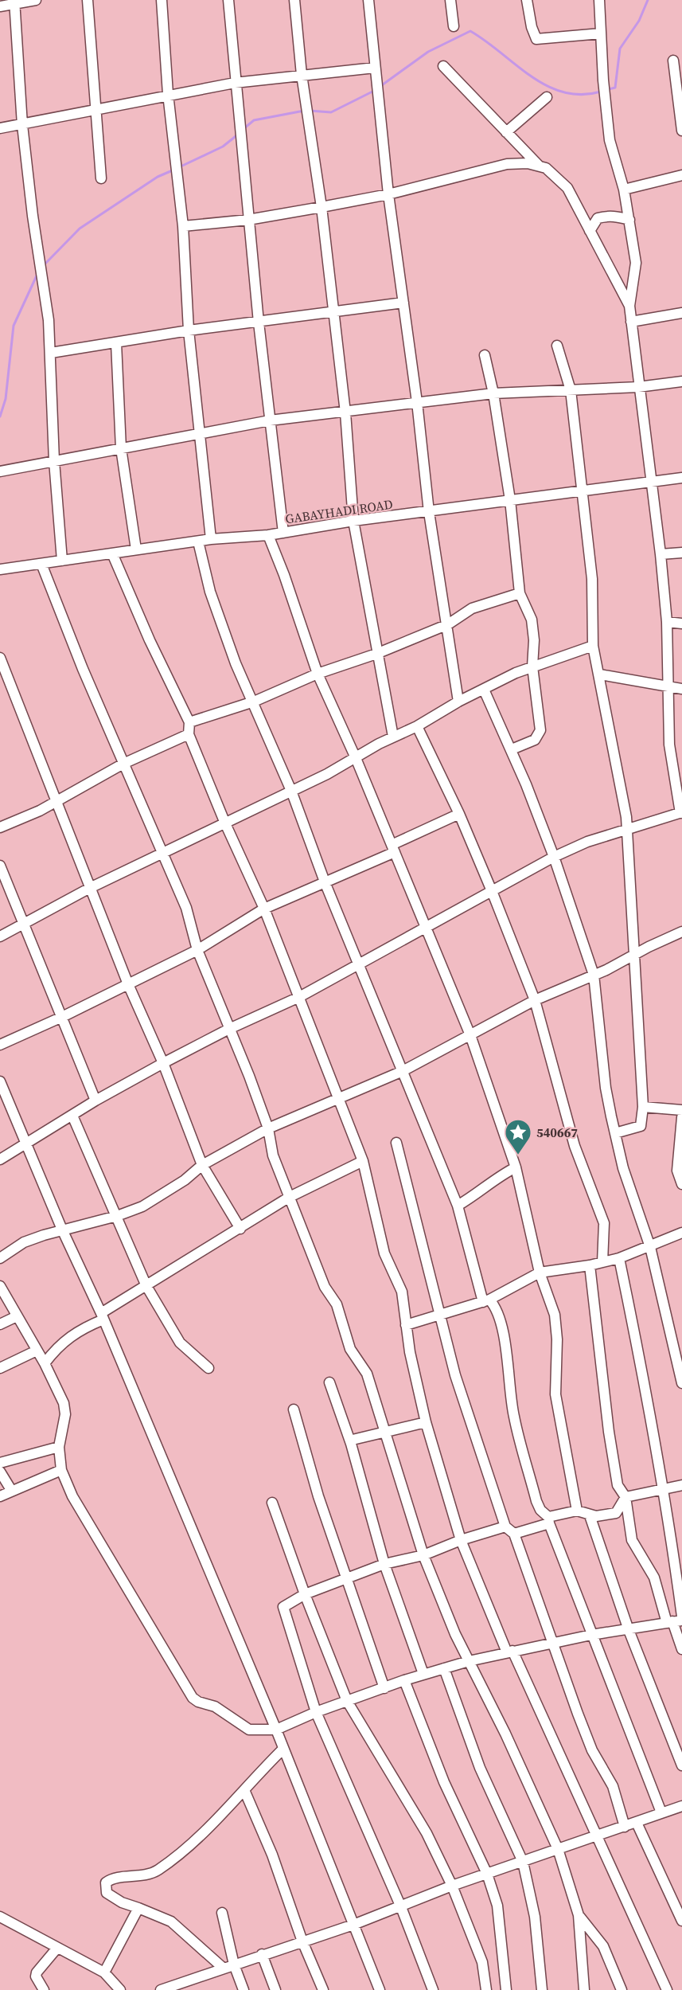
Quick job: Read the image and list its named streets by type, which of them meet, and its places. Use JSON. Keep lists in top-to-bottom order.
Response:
{
  "streets": {
    "street": ["GABAYHADI ROAD"]
  },
  "places": {
    "place": ["540667"]
  }
}
